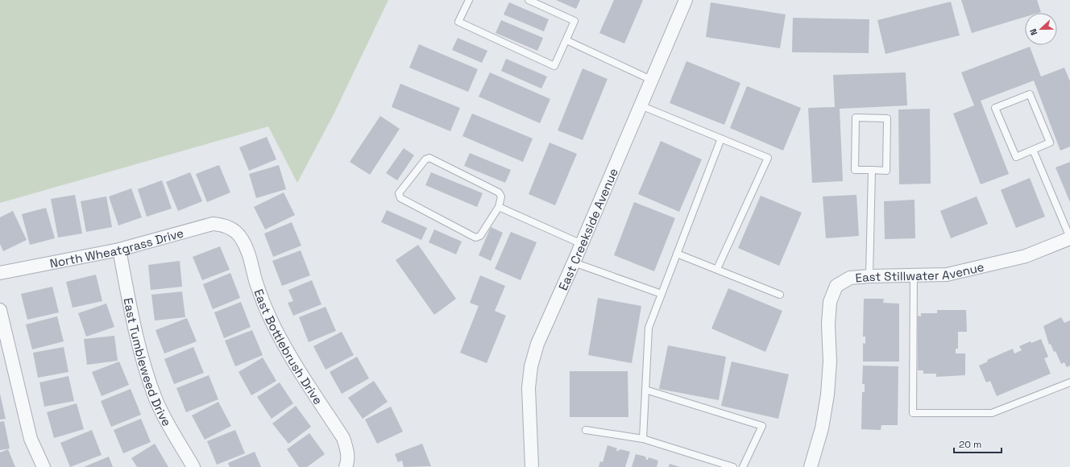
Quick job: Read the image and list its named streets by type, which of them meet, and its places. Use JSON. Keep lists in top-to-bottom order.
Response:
{
  "streets": {
    "street": [
      "East Creekside Avenue",
      "North Wheatgrass Drive",
      "East Stillwater Avenue",
      "East Bottlebrush Drive",
      "East Tumbleweed Drive"
    ]
  },
  "crossings": [
    ["North Wheatgrass Drive", "East Bottlebrush Drive"],
    ["North Wheatgrass Drive", "East Tumbleweed Drive"]
  ],
  "scale_bar": "20 m",
  "north": "left"
}
